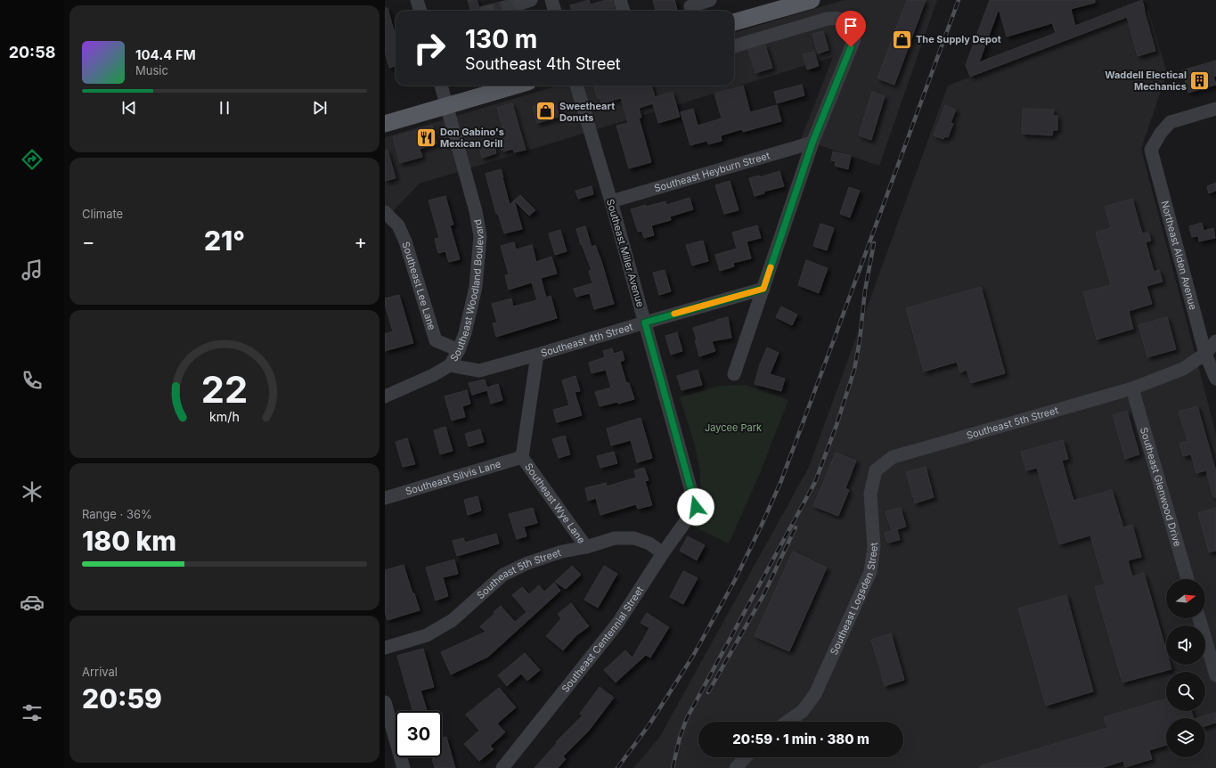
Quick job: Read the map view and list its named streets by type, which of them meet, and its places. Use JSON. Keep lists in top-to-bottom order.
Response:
{
  "streets": {
    "street": [
      "Southeast Heyburn Street",
      "Southeast Miller Avenue",
      "Northeast Alden Avenue",
      "Southeast Lee Lane",
      "Southeast Woodland Boulevard",
      "Southeast 4th Street",
      "Southeast 5th Street",
      "Southeast Silvis Lane",
      "Southeast Glenwood Drive",
      "Southeast Wye Lane",
      "Southeast Logsden Street",
      "Southeast Centennial Street"
    ]
  },
  "crossings": [
    ["Southeast Heyburn Street", "Southeast Miller Avenue"],
    ["Southeast Miller Avenue", "Southeast 4th Street"],
    ["Southeast Miller Avenue", "Southeast Centennial Street"],
    ["Northeast Alden Avenue", "Southeast 5th Street"],
    ["Southeast Lee Lane", "Southeast Woodland Boulevard"],
    ["Southeast Woodland Boulevard", "Southeast 4th Street"],
    ["Southeast 4th Street", "Southeast Wye Lane"],
    ["Southeast 5th Street", "Southeast Glenwood Drive"],
    ["Southeast 5th Street", "Southeast Wye Lane"],
    ["Southeast 5th Street", "Southeast Logsden Street"],
    ["Southeast 5th Street", "Southeast Centennial Street"],
    ["Southeast Silvis Lane", "Southeast Wye Lane"]
  ],
  "parks": ["Jaycee Park"],
  "places": {
    "shop": ["The Supply Depot", "Sweetheart Donuts"],
    "building": ["Waddell Electical Mechanics"],
    "restaurant": ["Don Gabino's Mexican Grill"]
  },
  "north": "right",
  "page": {
    "tabs": "20:58",
    "turn": ["130 m", "Southeast 4th Street"],
    "song": ["104.4 FM", "Music"],
    "tile": [
      "Climate",
      ["Range · 36%", "180 km"],
      ["Arrival", "20:59"]
    ],
    "heat": ["−", "21°", "+"],
    "limit": "30",
    "trip": "20:59 · 1 min · 380 m",
    "gauge": ["22", "km/h"]
  }
}
